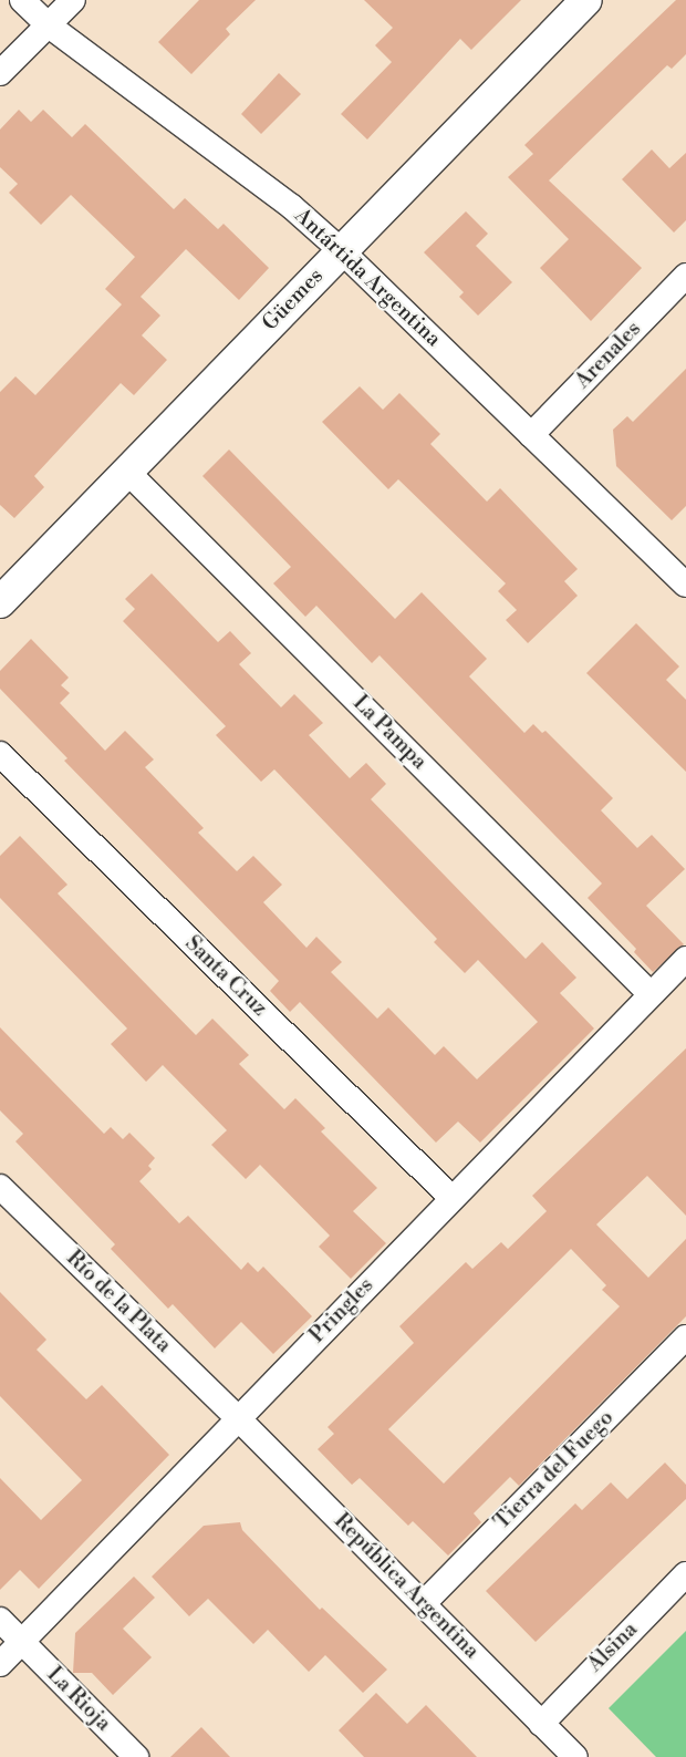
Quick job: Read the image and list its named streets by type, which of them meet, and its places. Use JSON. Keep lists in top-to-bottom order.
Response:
{
  "streets": {
    "street": [
      "Antártida Argentina",
      "Güemes",
      "Arenales",
      "La Pampa",
      "Santa Cruz",
      "Río de la Plata",
      "Pringles",
      "Tierra del Fuego",
      "República Argentina",
      "Alsina",
      "La Rioja"
    ]
  },
  "crossings": [
    ["Antártida Argentina", "Güemes"],
    ["Antártida Argentina", "Arenales"],
    ["Güemes", "La Pampa"],
    ["La Pampa", "Pringles"],
    ["Santa Cruz", "Pringles"],
    ["Río de la Plata", "Pringles"],
    ["Río de la Plata", "República Argentina"],
    ["Pringles", "República Argentina"],
    ["Pringles", "La Rioja"],
    ["Tierra del Fuego", "República Argentina"],
    ["República Argentina", "Alsina"]
  ]
}
